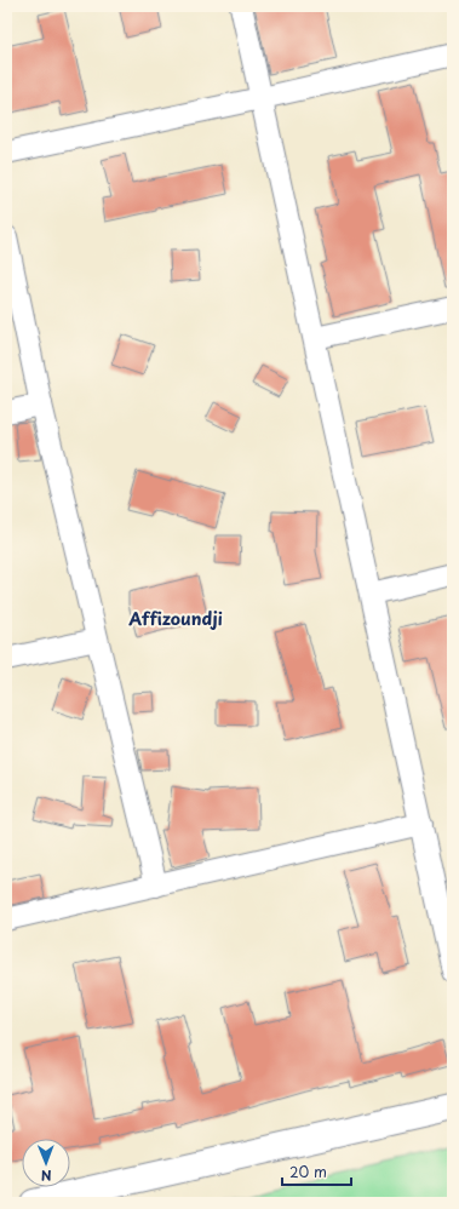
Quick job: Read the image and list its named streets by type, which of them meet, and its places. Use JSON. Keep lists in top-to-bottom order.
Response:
{
  "districts": ["Affizoundji"],
  "scale_bar": "20 m",
  "north": "bottom"
}
